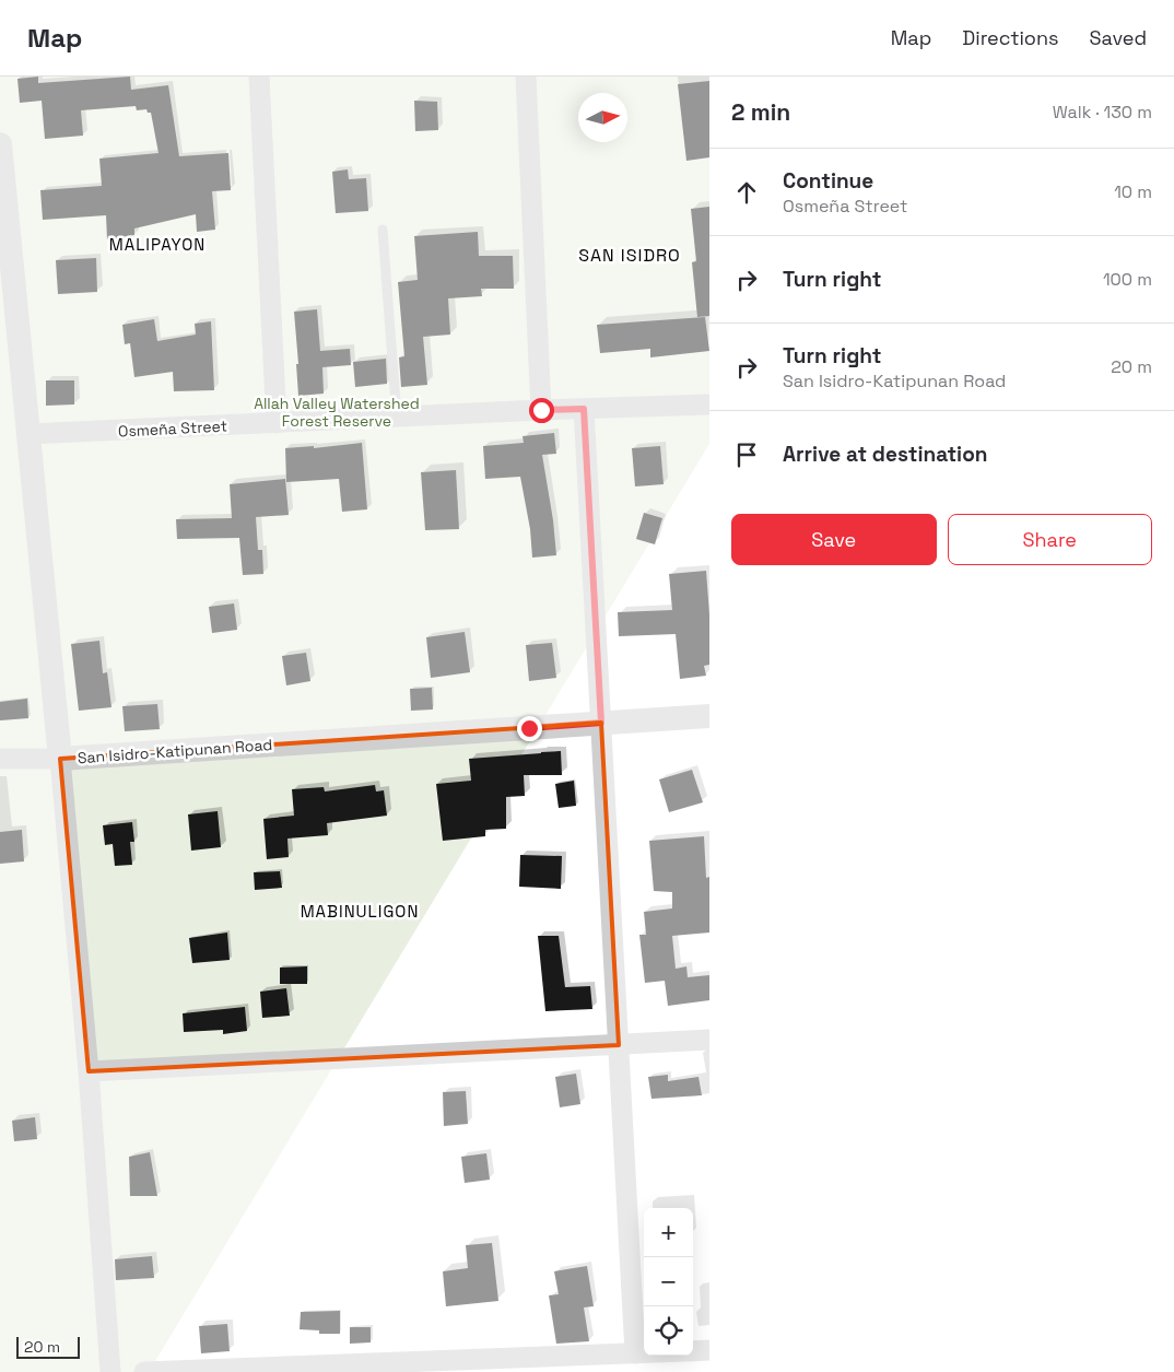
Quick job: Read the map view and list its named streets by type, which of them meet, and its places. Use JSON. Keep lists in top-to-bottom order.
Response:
{
  "streets": {
    "street": ["Osmeña Street", "San Isidro-Katipunan Road"]
  },
  "crossings": [
    ["Osmeña Street", "San Isidro-Katipunan Road"]
  ],
  "districts": ["MALIPAYON", "SAN ISIDRO", "MABINULIGON"],
  "parks": ["Allah Valley Watershed Forest Reserve"],
  "scale_bar": "20 m",
  "north": "right",
  "page": {
    "header": "Map",
    "nav": ["Map", "Directions", "Saved"],
    "heading": ["2 min", "Walk · 130 m"],
    "list": [
      ["Continue", "Osmeña Street", "10 m"],
      ["Turn right", "100 m"],
      ["Turn right", "San Isidro-Katipunan Road", "20 m"],
      "Arrive at destination"
    ],
    "buttons": ["Save", "Share"],
    "map_buttons": ["+", "−"],
    "scale": "20 m"
  }
}
